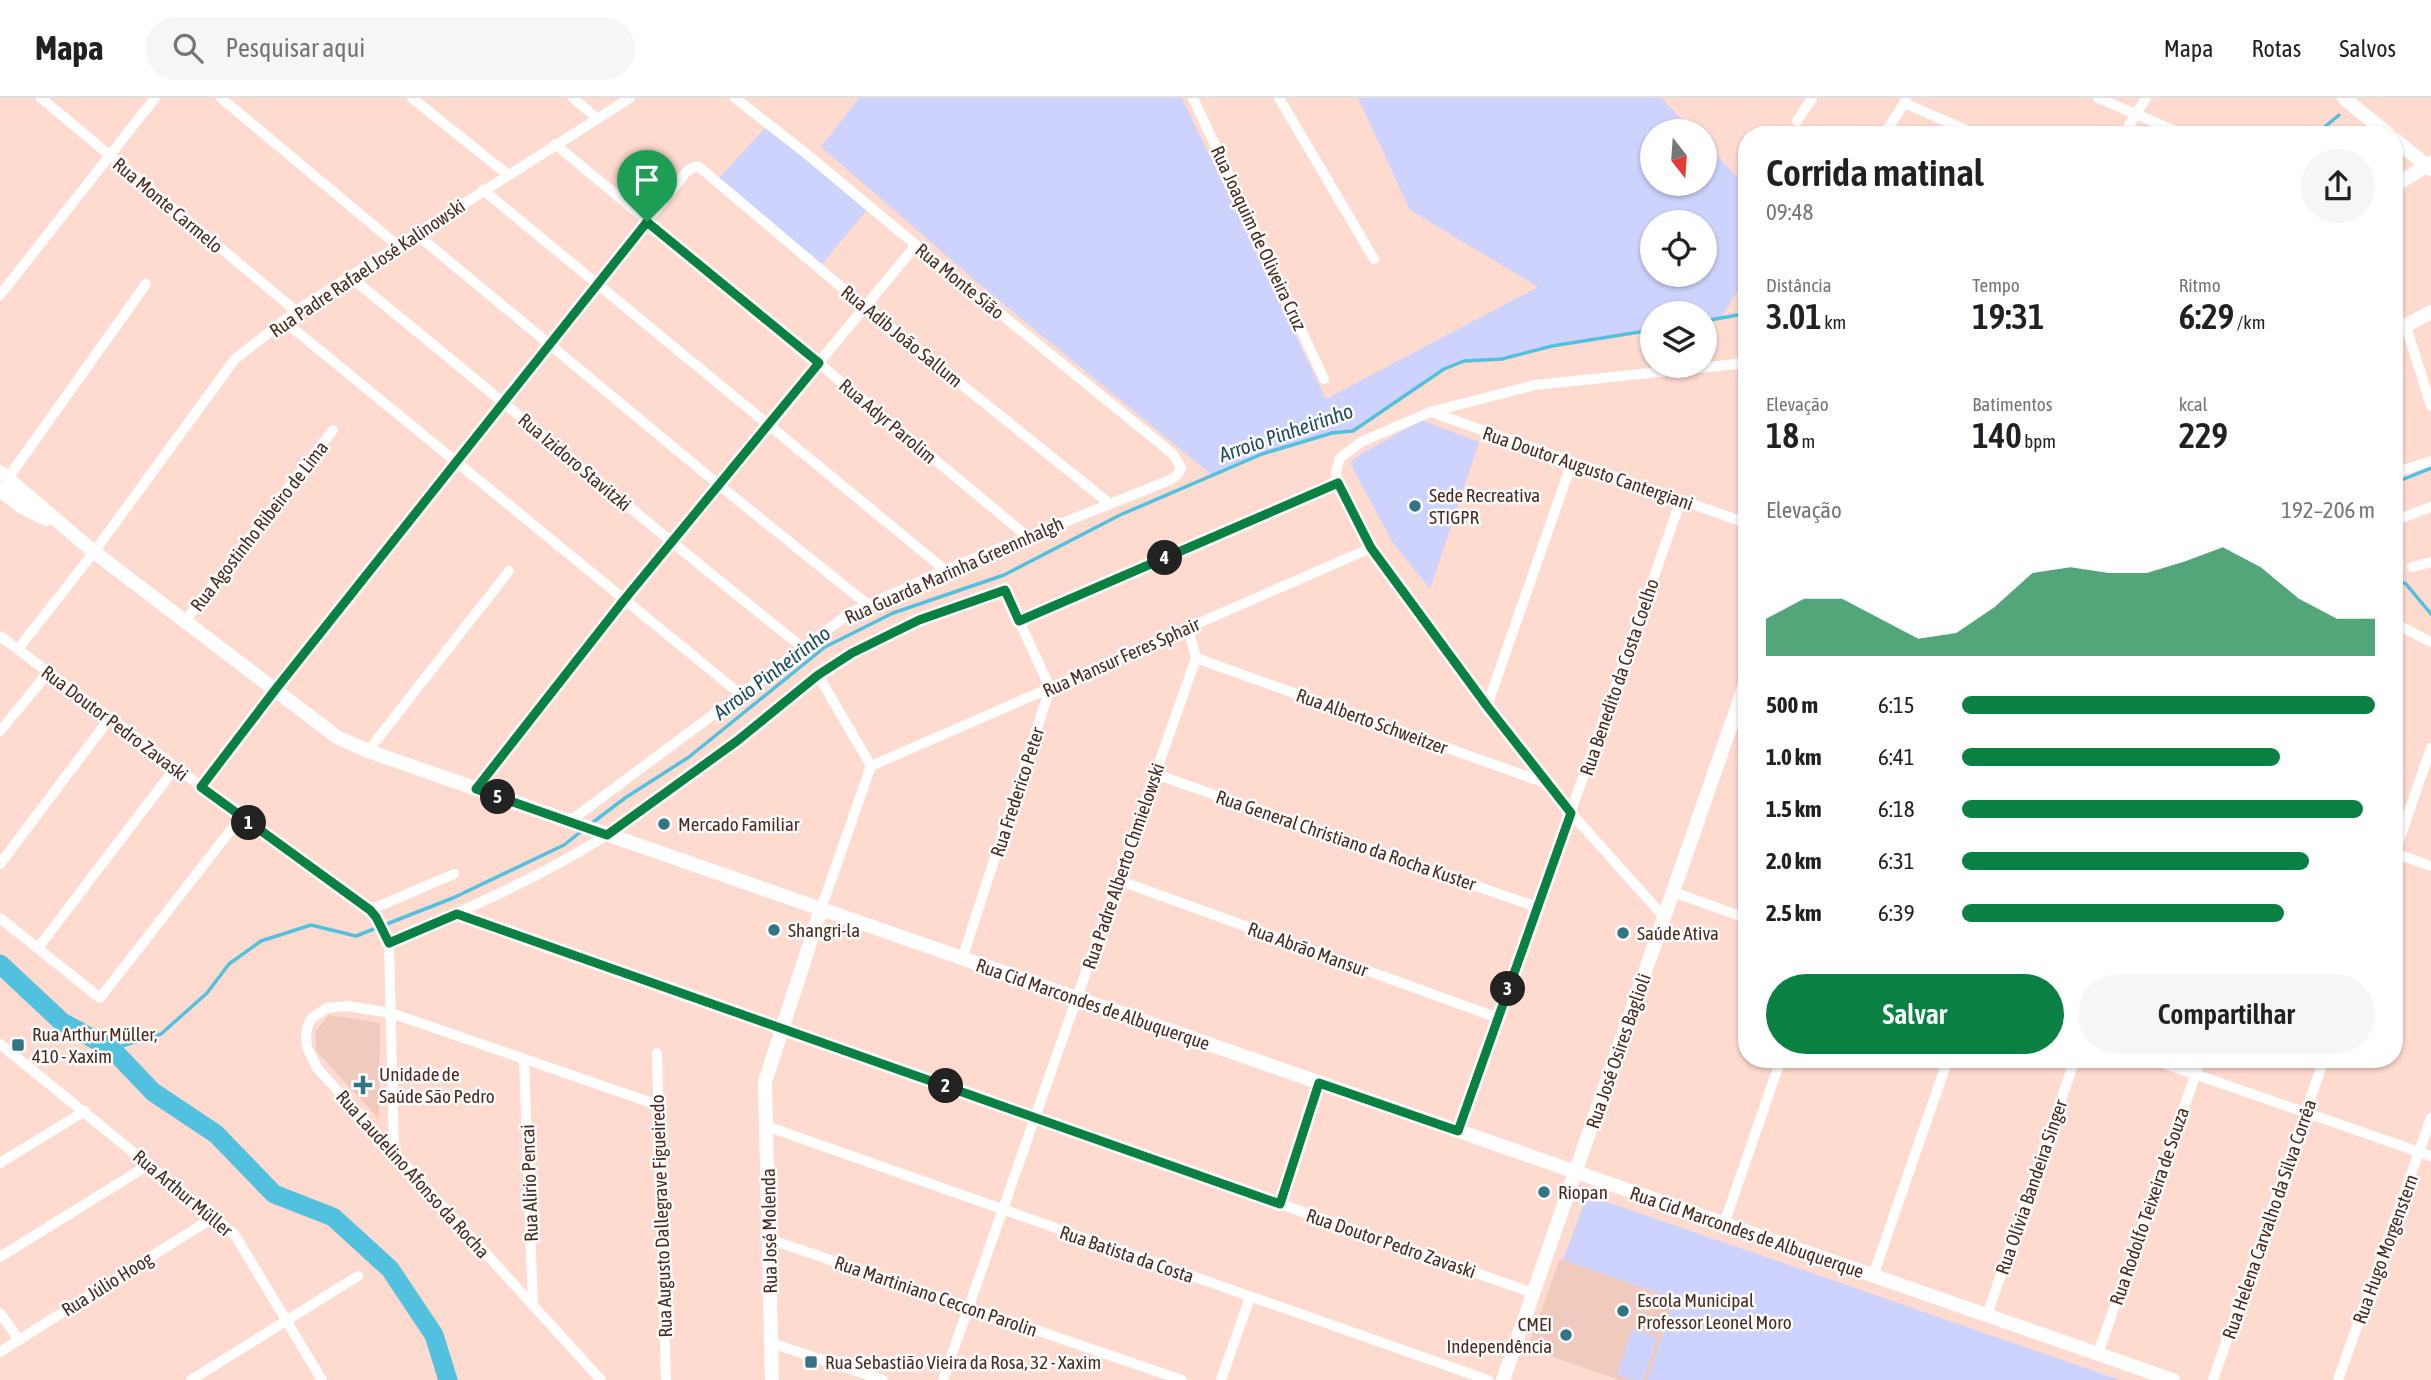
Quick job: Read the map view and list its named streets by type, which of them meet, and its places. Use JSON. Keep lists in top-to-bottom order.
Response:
{
  "streets": {
    "street": [
      "Rua Monte Carmelo",
      "Rua Joaquim de Oliveira Cruz",
      "Rua Padre Rafael José Kalinowski",
      "Rua Monte Sião",
      "Rua Adib João Sallum",
      "Rua Adyr Parolim",
      "Rua Izidoro Stavitzki",
      "Rua Doutor Augusto Cantergiani",
      "Rua Agostinho Ribeiro de Lima",
      "Rua Guarda Marinha Greennhalgh",
      "Rua Mansur Feres Sphair",
      "Rua Benedito da Costa Coelho",
      "Rua Alberto Schweitzer",
      "Rua Doutor Pedro Zavaski",
      "Rua Frederico Peter",
      "Rua General Christiano da Rocha Kuster",
      "Rua Padre Alberto Chmielowski",
      "Rua Abrão Mansur",
      "Rua Cid Marcondes de Albuquerque",
      "Rua José Osires Baglioli",
      "Rua Laudelino Afonso da Rocha",
      "Rua Alírio Pencai",
      "Rua Olívia Bandeira Singer",
      "Rua Arthur Müller",
      "Rua Rodolfo Teixeira de Souza",
      "Rua Augusto Dallegrave Figueiredo",
      "Rua Helena Carvalho da Silva Corrêa",
      "Rua José Molenda",
      "Rua Hugo Morgenstern",
      "Rua Batista da Costa",
      "Rua Júlio Hoog",
      "Rua Martiniano Ceccon Parolin"
    ]
  },
  "crossings": [
    ["Rua Monte Carmelo", "Rua Padre Rafael José Kalinowski"],
    ["Rua Padre Rafael José Kalinowski", "Rua Adyr Parolim"],
    ["Rua Padre Rafael José Kalinowski", "Rua Izidoro Stavitzki"],
    ["Rua Padre Rafael José Kalinowski", "Rua Doutor Pedro Zavaski"],
    ["Rua Padre Rafael José Kalinowski", "Rua Cid Marcondes de Albuquerque"],
    ["Rua Monte Sião", "Rua Guarda Marinha Greennhalgh"],
    ["Rua Adib João Sallum", "Rua Adyr Parolim"],
    ["Rua Adib João Sallum", "Rua Guarda Marinha Greennhalgh"],
    ["Rua Adyr Parolim", "Rua Guarda Marinha Greennhalgh"],
    ["Rua Izidoro Stavitzki", "Rua Guarda Marinha Greennhalgh"],
    ["Rua Doutor Augusto Cantergiani", "Rua Benedito da Costa Coelho"],
    ["Rua Agostinho Ribeiro de Lima", "Rua Cid Marcondes de Albuquerque"],
    ["Rua Guarda Marinha Greennhalgh", "Rua Doutor Pedro Zavaski"],
    ["Rua Guarda Marinha Greennhalgh", "Rua Cid Marcondes de Albuquerque"],
    ["Rua Mansur Feres Sphair", "Rua Frederico Peter"],
    ["Rua Benedito da Costa Coelho", "Rua General Christiano da Rocha Kuster"],
    ["Rua Benedito da Costa Coelho", "Rua Abrão Mansur"],
    ["Rua Benedito da Costa Coelho", "Rua Cid Marcondes de Albuquerque"],
    ["Rua Alberto Schweitzer", "Rua Padre Alberto Chmielowski"],
    ["Rua Doutor Pedro Zavaski", "Rua Padre Alberto Chmielowski"],
    ["Rua Doutor Pedro Zavaski", "Rua José Osires Baglioli"],
    ["Rua Doutor Pedro Zavaski", "Rua José Molenda"],
    ["Rua Frederico Peter", "Rua Cid Marcondes de Albuquerque"],
    ["Rua General Christiano da Rocha Kuster", "Rua Padre Alberto Chmielowski"],
    ["Rua Padre Alberto Chmielowski", "Rua Abrão Mansur"],
    ["Rua Padre Alberto Chmielowski", "Rua Cid Marcondes de Albuquerque"],
    ["Rua Padre Alberto Chmielowski", "Rua Batista da Costa"],
    ["Rua Padre Alberto Chmielowski", "Rua Martiniano Ceccon Parolin"],
    ["Rua Cid Marcondes de Albuquerque", "Rua José Osires Baglioli"],
    ["Rua Cid Marcondes de Albuquerque", "Rua Olívia Bandeira Singer"],
    ["Rua Cid Marcondes de Albuquerque", "Rua Rodolfo Teixeira de Souza"],
    ["Rua Laudelino Afonso da Rocha", "Rua Alírio Pencai"],
    ["Rua Laudelino Afonso da Rocha", "Rua Augusto Dallegrave Figueiredo"],
    ["Rua Arthur Müller", "Rua Júlio Hoog"],
    ["Rua José Molenda", "Rua Batista da Costa"],
    ["Rua José Molenda", "Rua Martiniano Ceccon Parolin"]
  ],
  "water": ["Arroio Pinheirinho"],
  "places": {
    "other": [
      "Sede Recreativa STIGPR",
      "Mercado Familiar",
      "Shangri-la",
      "Saúde Ativa",
      "Riopan",
      "Escola Municipal Professor Leonel Moro",
      "CMEI Independência"
    ],
    "transit": ["Rua Arthur Müller, 410 - Xaxim", "Rua Sebastião Vieira da Rosa, 32 - Xaxim"],
    "health": ["Unidade de Saúde São Pedro"]
  },
  "north": "bottom",
  "page": {
    "header": "Mapa",
    "search": "Pesquisar aqui",
    "nav": ["Mapa", "Rotas", "Salvos"],
    "heading": ["Corrida matinal", "09:48"],
    "stats": [
      ["Distância", "3.01 km"],
      ["Tempo", "19:31"],
      ["Ritmo", "6:29 /km"],
      ["Elevação", "18 m"],
      ["Batimentos", "140 bpm"],
      ["kcal", "229"]
    ],
    "chart": ["Elevação", "192–206 m"],
    "pins": [
      "4",
      "5",
      "1",
      "3",
      "2"
    ],
    "list": [
      {
        "name": "500 m",
        "note": "6:15"
      },
      {
        "name": "1.0 km",
        "note": "6:41"
      },
      {
        "name": "1.5 km",
        "note": "6:18"
      },
      {
        "name": "2.0 km",
        "note": "6:31"
      },
      {
        "name": "2.5 km",
        "note": "6:39"
      }
    ],
    "buttons": ["Salvar", "Compartilhar"]
  }
}
